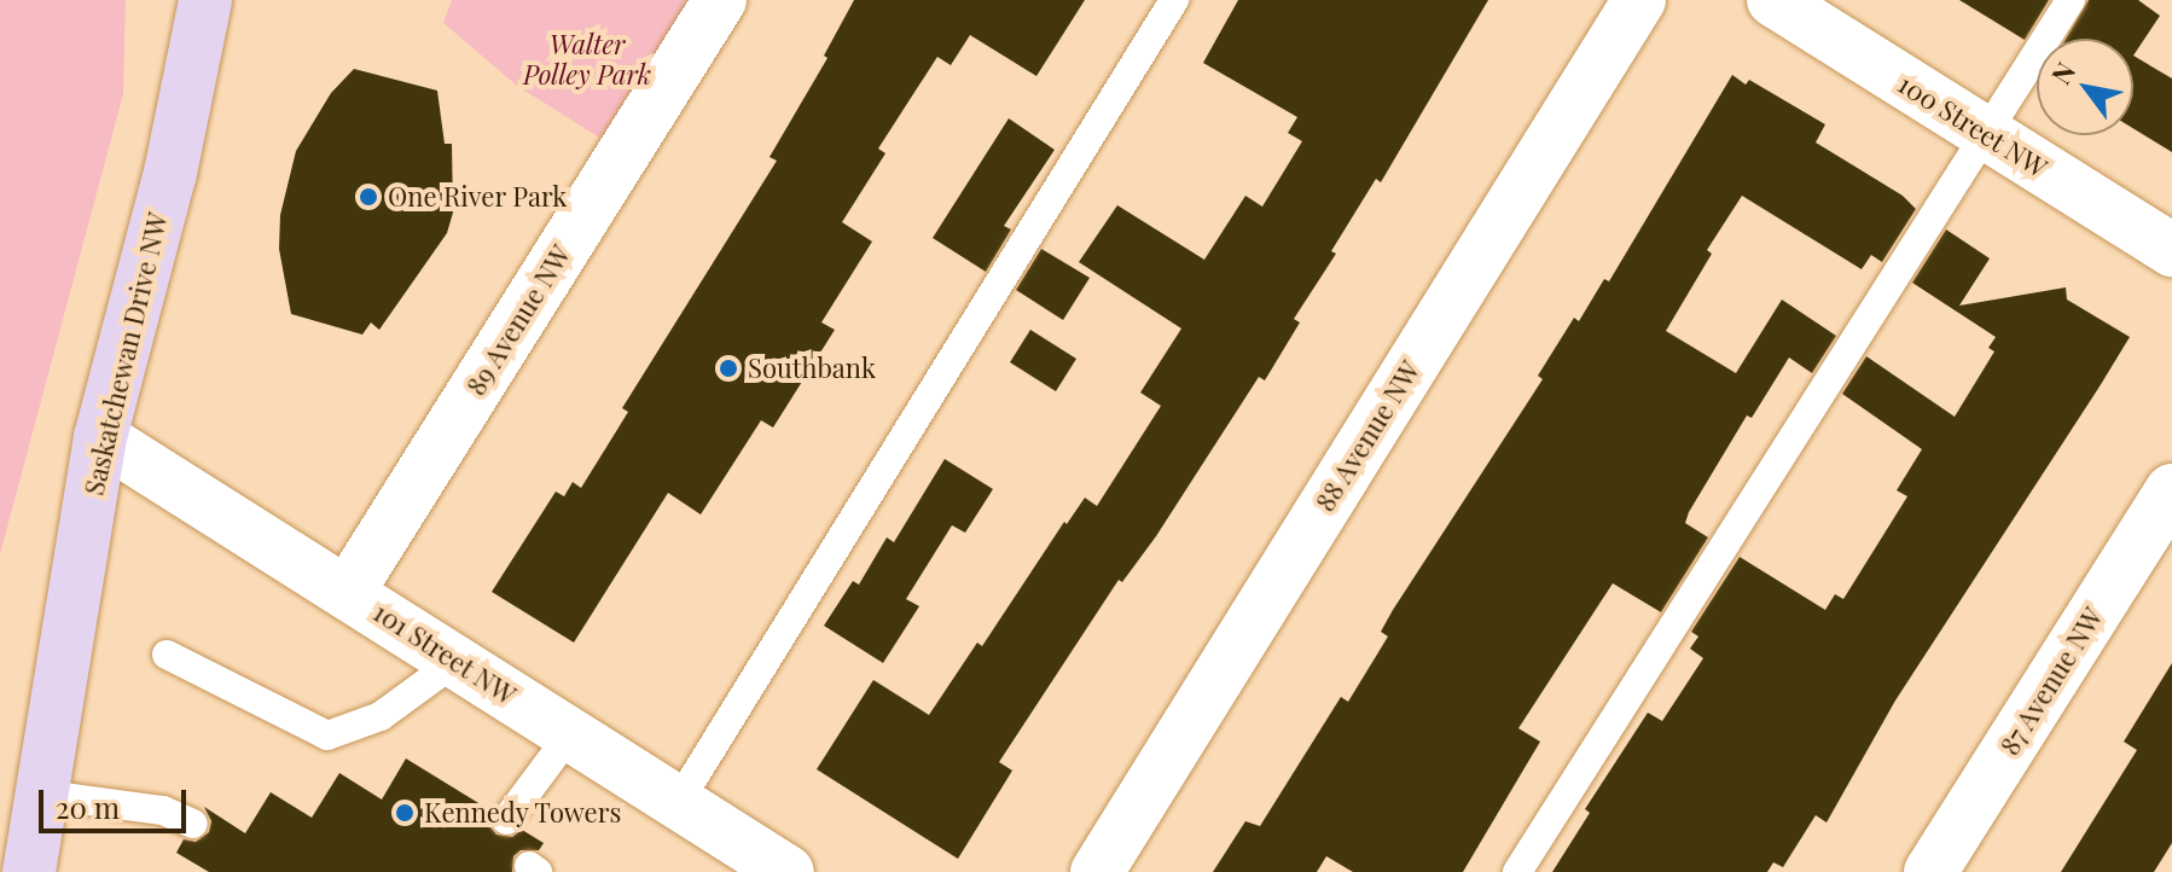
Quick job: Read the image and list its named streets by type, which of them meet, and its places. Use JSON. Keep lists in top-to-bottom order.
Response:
{
  "streets": {
    "main road": ["Saskatchewan Drive NW"],
    "street": [
      "100 Street NW",
      "89 Avenue NW",
      "88 Avenue NW",
      "101 Street NW",
      "87 Avenue NW"
    ]
  },
  "crossings": [
    ["89 Avenue NW", "101 Street NW"],
    ["Saskatchewan Drive NW", "101 Street NW"]
  ],
  "parks": ["Walter Polley Park"],
  "places": ["One River Park", "Southbank", "Kennedy Towers"],
  "scale_bar": "20 m",
  "north": "top left"
}
